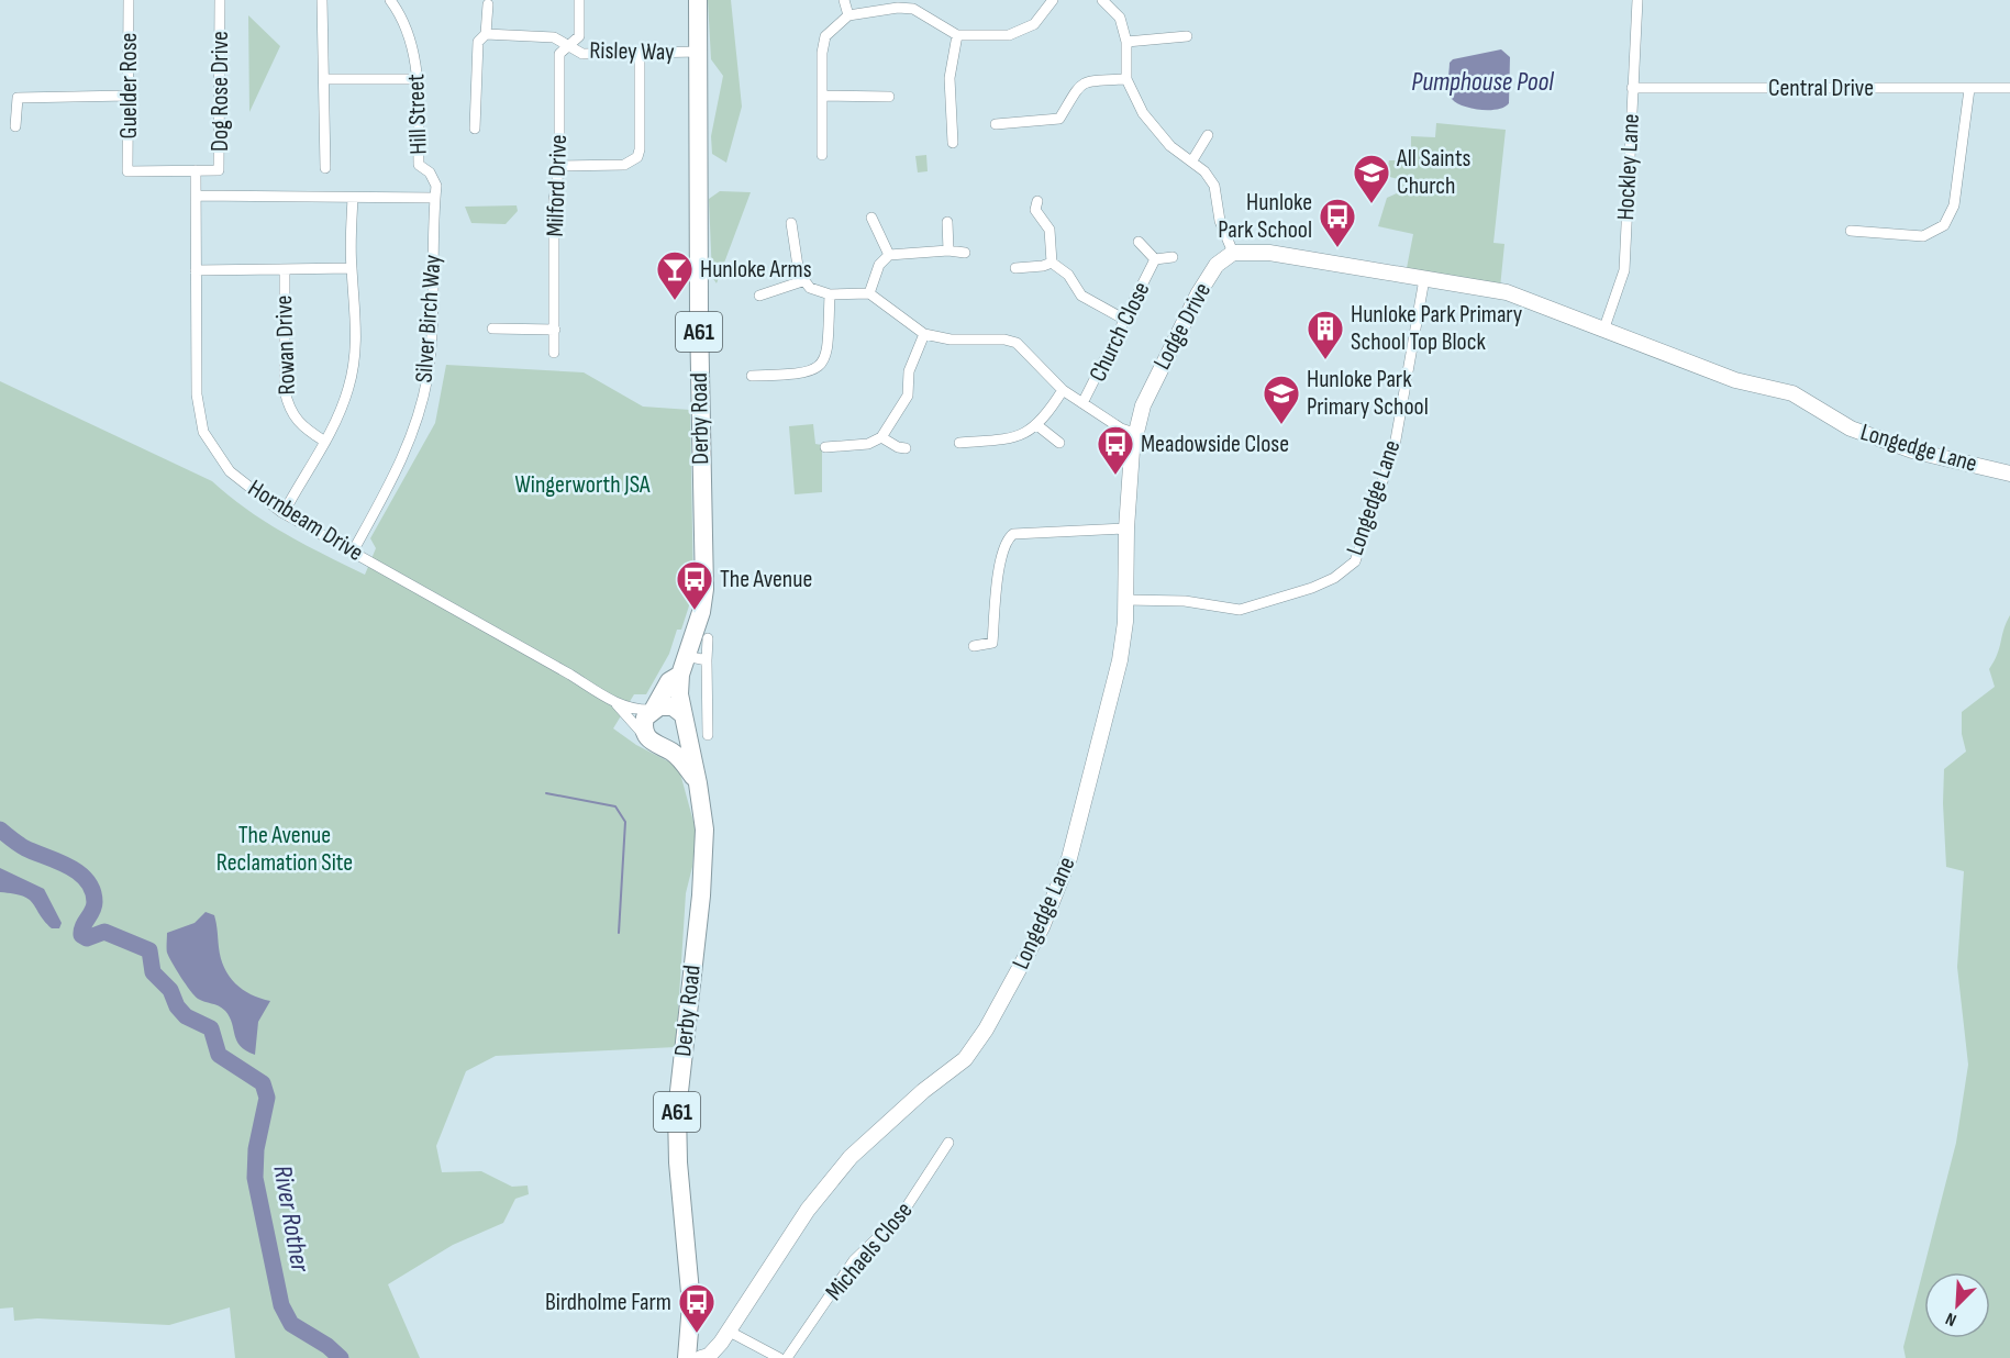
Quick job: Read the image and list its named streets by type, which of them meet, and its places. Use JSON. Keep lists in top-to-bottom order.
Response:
{
  "streets": {
    "highway": ["A61", "Derby Road"],
    "street": [
      "Risley Way",
      "Guelder Rose",
      "Central Drive",
      "Dog Rose Drive",
      "Hill Street",
      "Hockley Lane",
      "Milford Drive",
      "Silver Birch Way",
      "Lodge Drive",
      "Church Close",
      "Rowan Drive",
      "Longedge Lane",
      "Hornbeam Drive",
      "Michaels Close"
    ]
  },
  "crossings": [
    ["Risley Way", "Milford Drive"],
    ["Risley Way", "Derby Road"],
    ["Guelder Rose", "Dog Rose Drive"],
    ["Central Drive", "Hockley Lane"],
    ["Dog Rose Drive", "Hornbeam Drive"],
    ["Hill Street", "Silver Birch Way"],
    ["Hockley Lane", "Longedge Lane"],
    ["Silver Birch Way", "Hornbeam Drive"],
    ["Lodge Drive", "Longedge Lane"],
    ["Derby Road", "Hornbeam Drive"]
  ],
  "water": ["Pumphouse Pool", "River Rother"],
  "parks": ["Wingerworth JSA", "The Avenue Reclamation Site"],
  "places": {
    "school or university": ["All Saints Church", "Hunloke Park Primary School"],
    "bus stop": [
      "Hunloke Park School",
      "Meadowside Close",
      "The Avenue",
      "Birdholme Farm"
    ],
    "bar": ["Hunloke Arms"],
    "building": ["Hunloke Park Primary School Top Block"]
  },
  "north": "bottom left"
}
